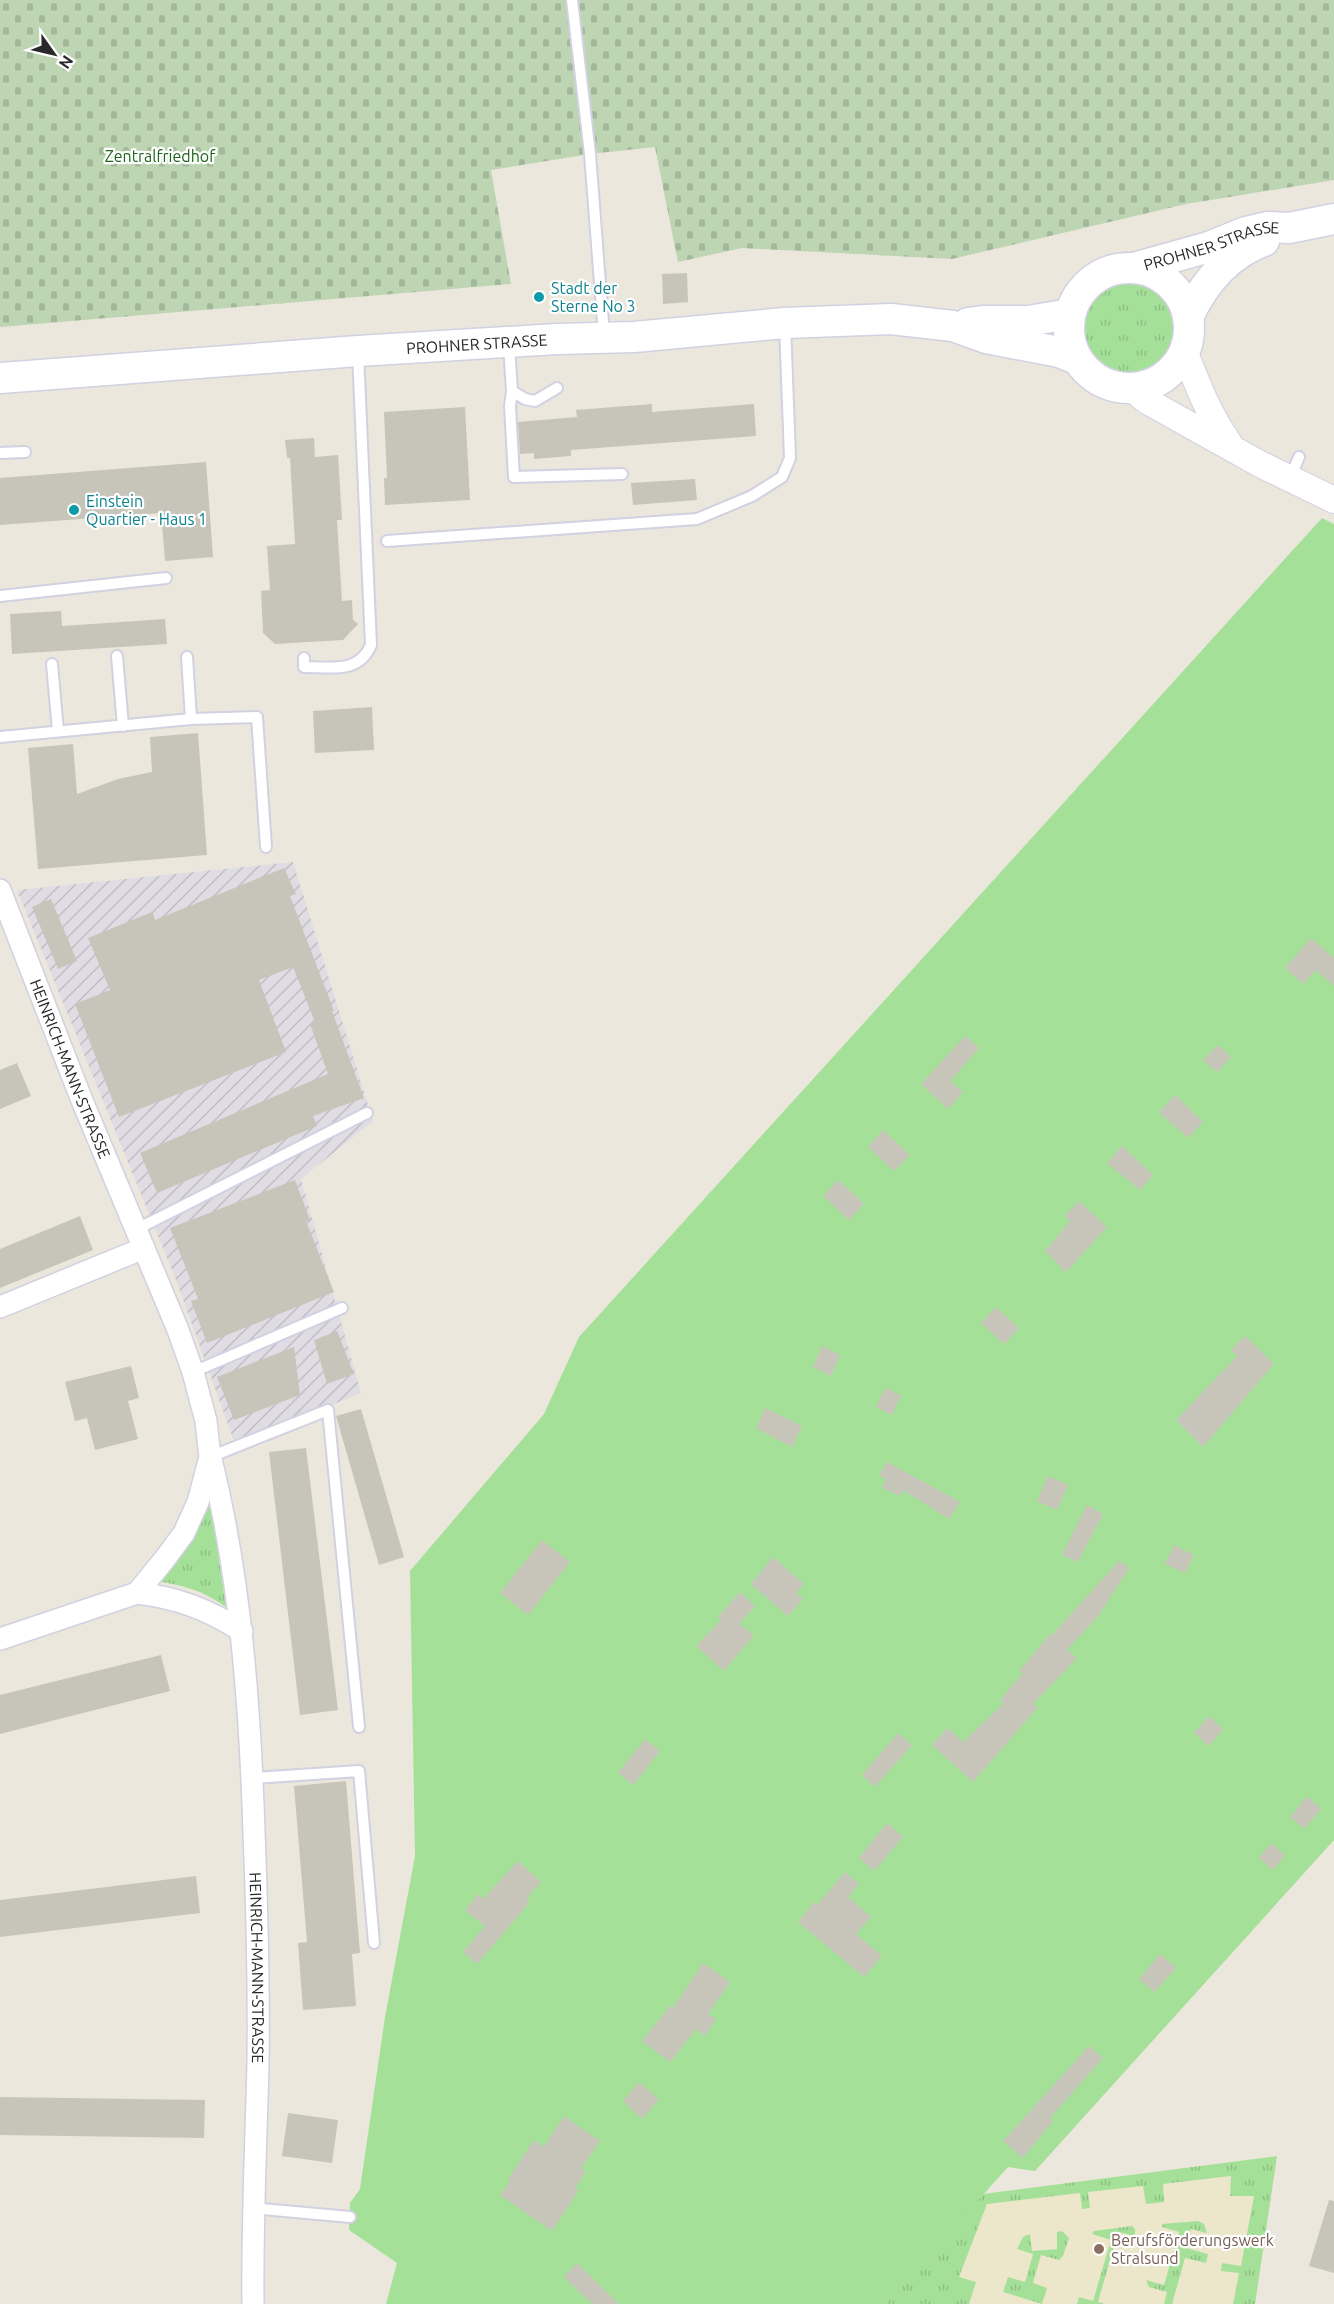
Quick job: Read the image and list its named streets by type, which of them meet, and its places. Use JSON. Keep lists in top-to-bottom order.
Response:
{
  "streets": {
    "main road": ["PROHNER STRASSE"],
    "street": ["HEINRICH-MANN-STRASSE"]
  },
  "parks": ["Zentralfriedhof"],
  "places": ["Stadt der Sterne No 3", "Einstein Quartier - Haus 1", "Berufsförderungswerk Stralsund"],
  "north": "bottom right"
}
